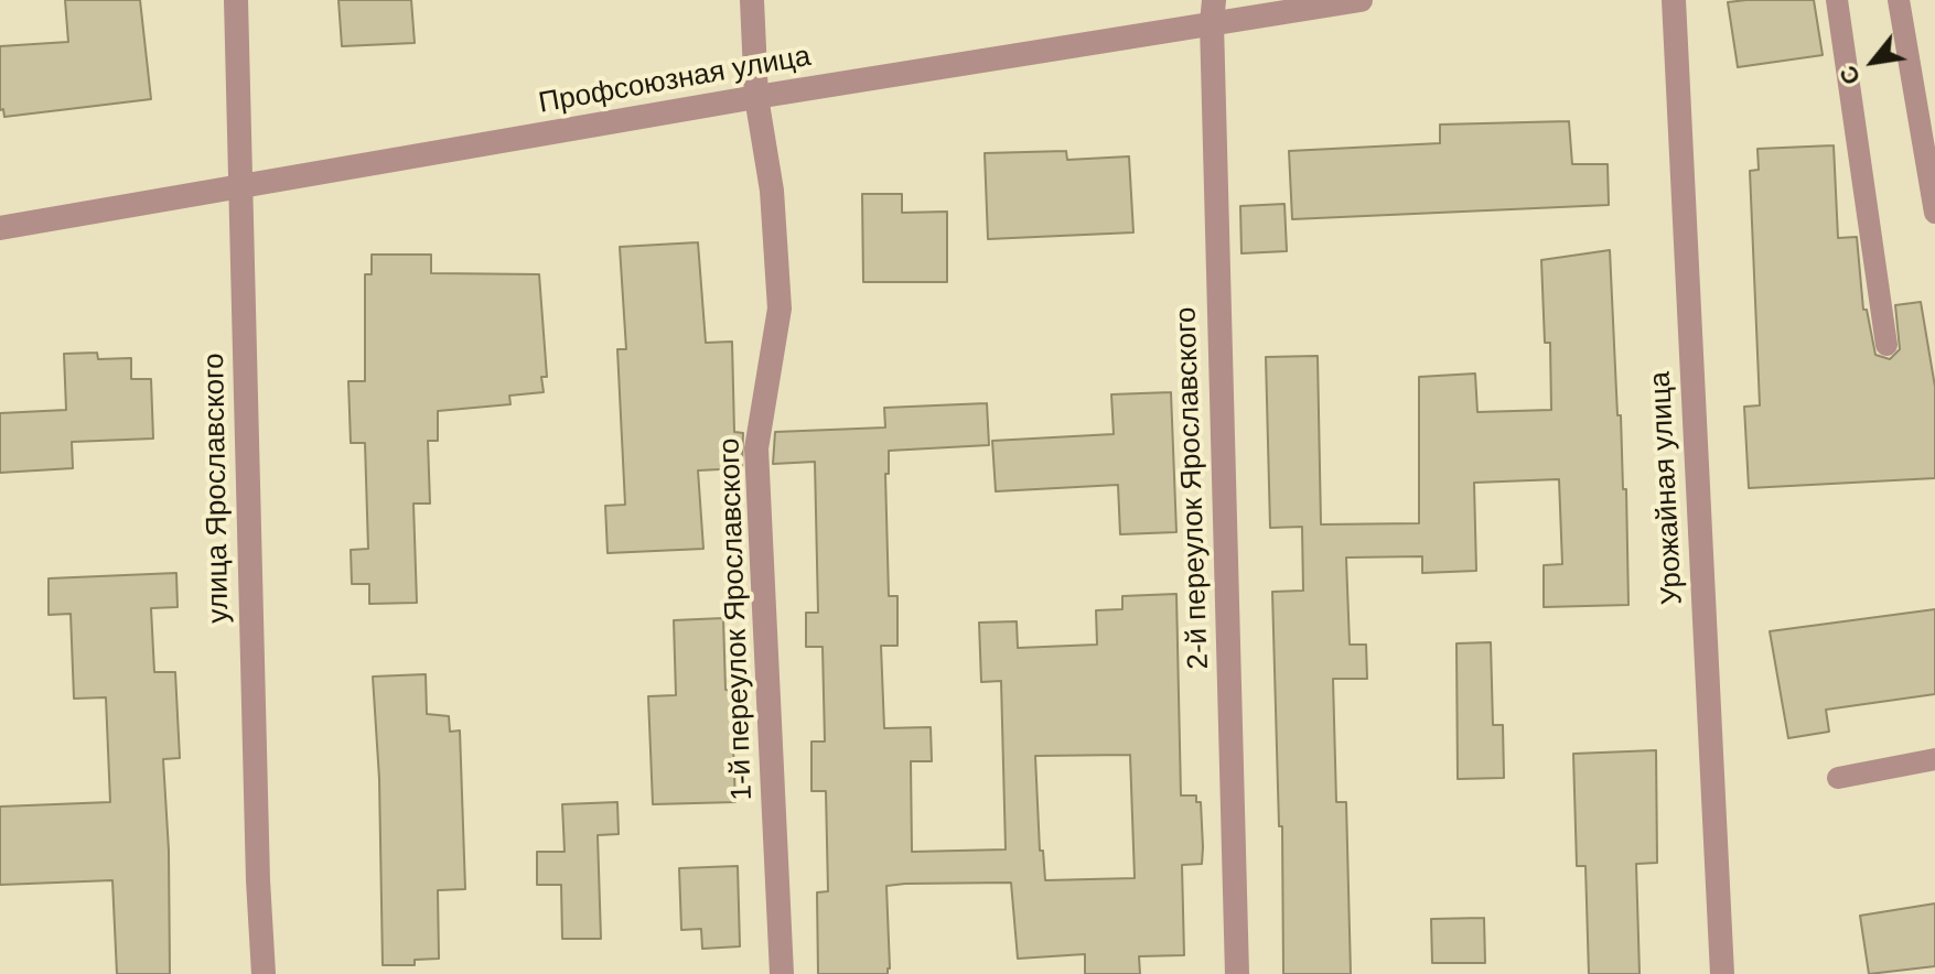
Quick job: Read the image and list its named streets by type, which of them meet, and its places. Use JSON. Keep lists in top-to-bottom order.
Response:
{
  "streets": {
    "street": [
      "Профсоюзная улица",
      "улица Ярославского",
      "2-й переулок Ярославского",
      "Урожайная улица",
      "1-й переулок Ярославского"
    ]
  },
  "crossings": [
    ["Профсоюзная улица", "улица Ярославского"],
    ["Профсоюзная улица", "2-й переулок Ярославского"],
    ["Профсоюзная улица", "1-й переулок Ярославского"]
  ],
  "north": "bottom left"
}
